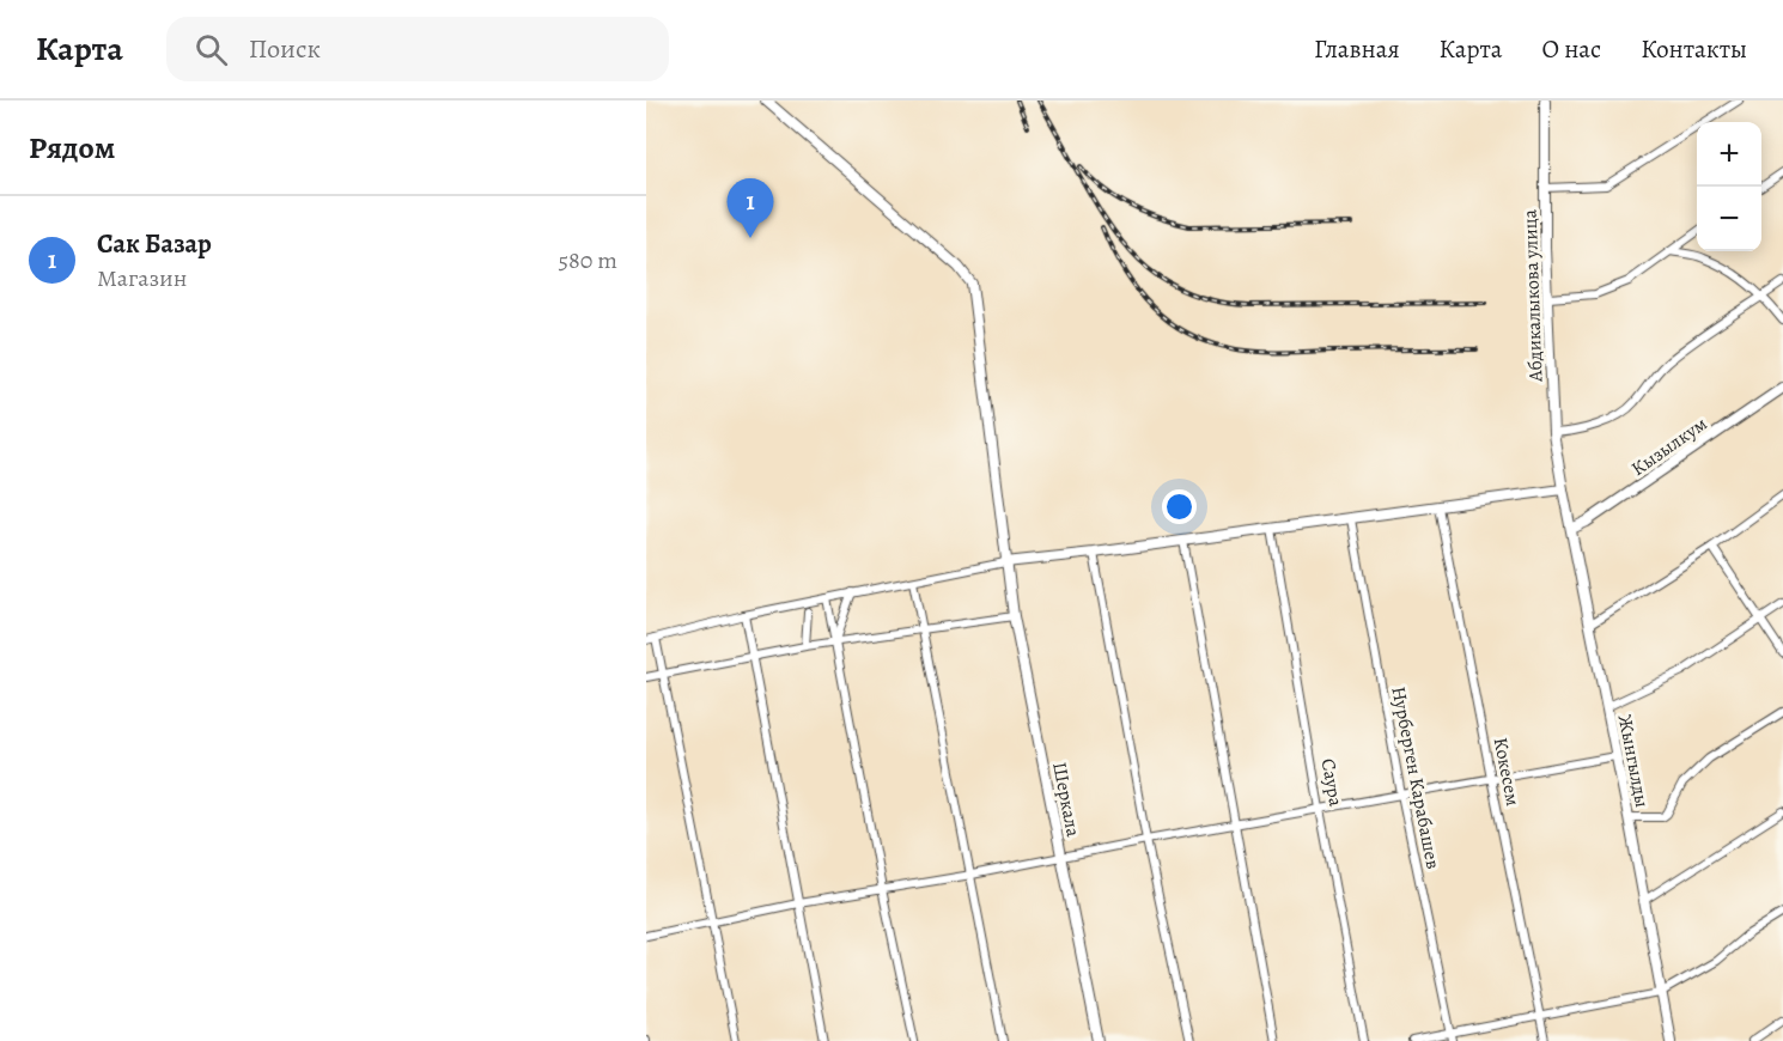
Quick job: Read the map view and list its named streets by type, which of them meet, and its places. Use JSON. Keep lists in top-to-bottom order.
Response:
{
  "streets": {
    "street": [
      "Абдикалыкова улица",
      "Кызылкум",
      "Жынгылды",
      "Кокесем",
      "Нурберген Карабашев",
      "Саура",
      "Шеркала"
    ]
  },
  "crossings": [
    ["Абдикалыкова улица", "Жынгылды"],
    ["Кызылкум", "Жынгылды"]
  ],
  "page": {
    "header": "Карта",
    "search": "Поиск",
    "nav": [
      "Главная",
      "Карта",
      "О нас",
      "Контакты"
    ],
    "heading": "Рядом",
    "map_buttons": ["+", "−"],
    "pins": "1",
    "list": [
      {
        "mark": "1",
        "name": "Сак Базар",
        "note": "Магазин",
        "value": "580 m"
      }
    ]
  }
}
